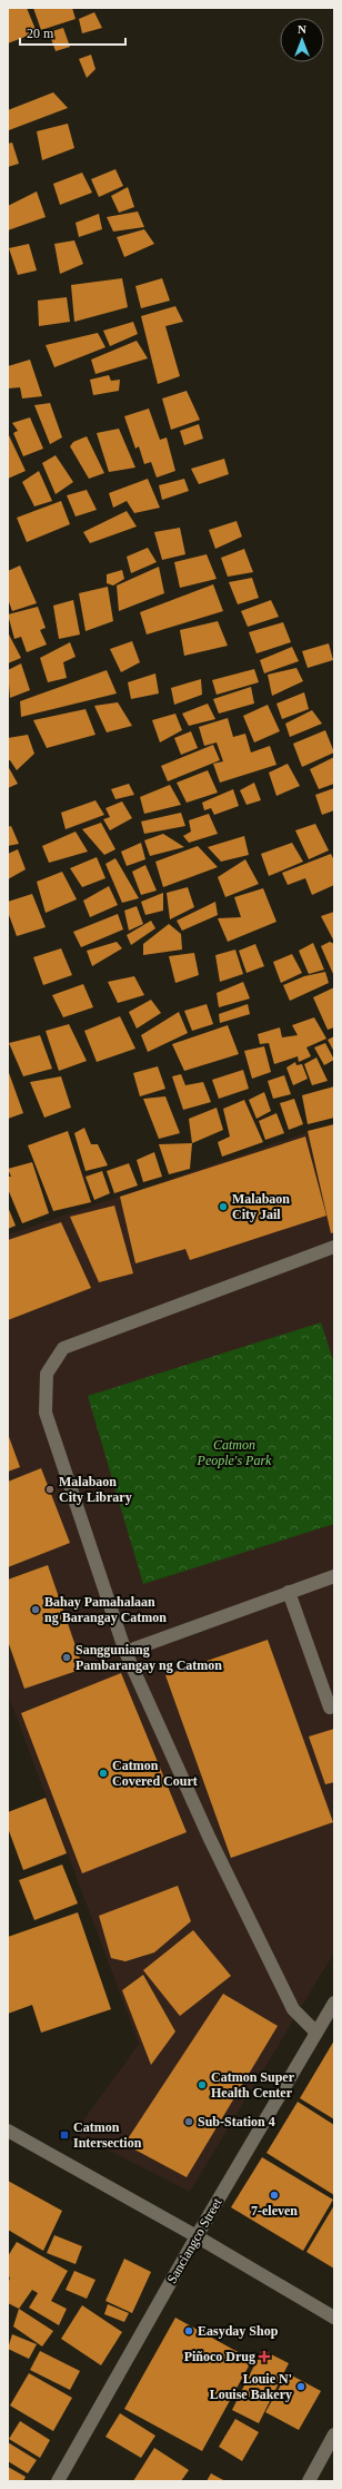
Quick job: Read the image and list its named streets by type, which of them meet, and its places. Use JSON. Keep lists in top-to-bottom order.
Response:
{
  "streets": {
    "main road": ["Sanciangco Street"]
  },
  "parks": ["Catmon People's Park"],
  "places": {
    "other": [
      "Malabaon City Jail",
      "Malabaon City Library",
      "Bahay Pamahalaan ng Barangay Catmon",
      "Sangguniang Pambarangay ng Catmon",
      "Catmon Covered Court",
      "Catmon Super Health Center",
      "Sub-Station 4",
      "7-eleven",
      "Easyday Shop",
      "Louie N' Louise Bakery"
    ],
    "transit": ["Catmon Intersection"],
    "health": ["Piñoco Drug"]
  },
  "scale_bar": "20 m",
  "north": "top"
}
